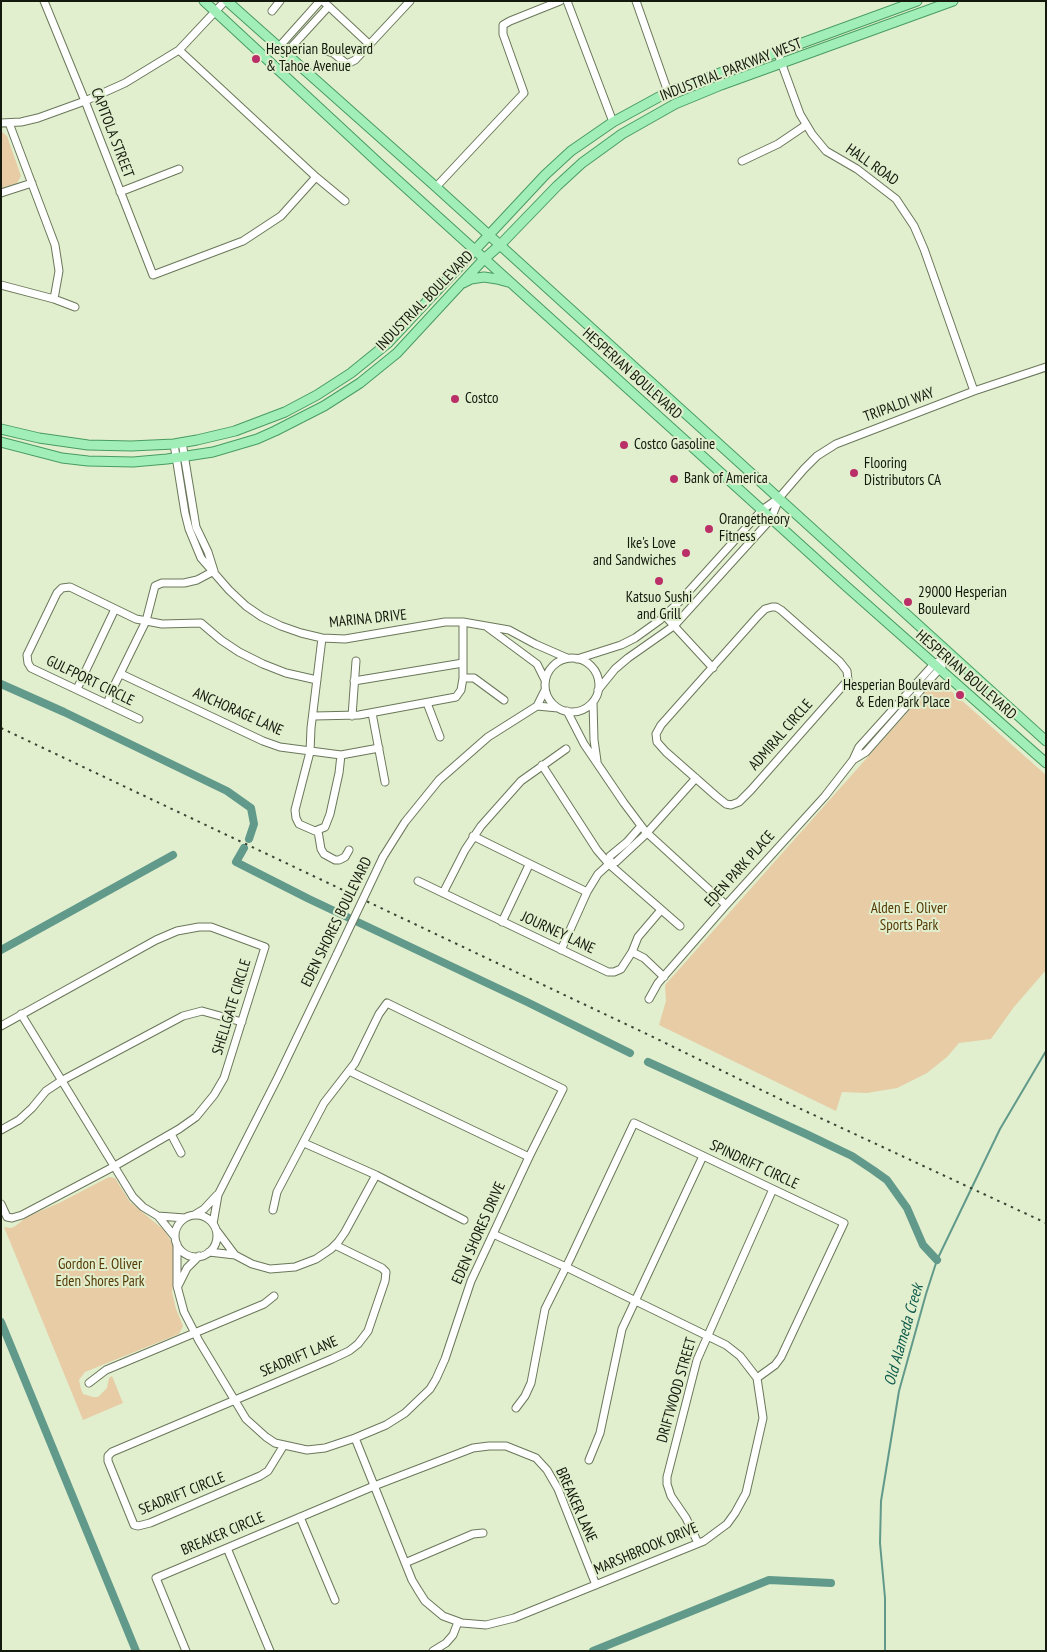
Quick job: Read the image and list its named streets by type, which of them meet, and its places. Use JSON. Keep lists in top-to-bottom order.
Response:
{
  "streets": {
    "main road": ["INDUSTRIAL PARKWAY WEST", "INDUSTRIAL BOULEVARD", "HESPERIAN BOULEVARD"],
    "street": [
      "CAPITOLA STREET",
      "HALL ROAD",
      "TRIPALDI WAY",
      "MARINA DRIVE",
      "GULFPORT CIRCLE",
      "ANCHORAGE LANE",
      "ADMIRAL CIRCLE",
      "EDEN PARK PLACE",
      "EDEN SHORES BOULEVARD",
      "JOURNEY LANE",
      "SHELLGATE CIRCLE",
      "SPINDRIFT CIRCLE",
      "EDEN SHORES DRIVE",
      "SEADRIFT LANE",
      "DRIFTWOOD STREET",
      "SEADRIFT CIRCLE",
      "BREAKER LANE",
      "BREAKER CIRCLE",
      "MARSHBROOK DRIVE"
    ]
  },
  "crossings": [
    ["INDUSTRIAL PARKWAY WEST", "HALL ROAD"],
    ["INDUSTRIAL PARKWAY WEST", "INDUSTRIAL BOULEVARD"],
    ["INDUSTRIAL PARKWAY WEST", "HESPERIAN BOULEVARD"],
    ["HALL ROAD", "TRIPALDI WAY"],
    ["INDUSTRIAL BOULEVARD", "HESPERIAN BOULEVARD"],
    ["INDUSTRIAL BOULEVARD", "MARINA DRIVE"],
    ["HESPERIAN BOULEVARD", "TRIPALDI WAY"],
    ["HESPERIAN BOULEVARD", "EDEN PARK PLACE"],
    ["EDEN SHORES BOULEVARD", "EDEN SHORES DRIVE"],
    ["SPINDRIFT CIRCLE", "DRIFTWOOD STREET"],
    ["SPINDRIFT CIRCLE", "MARSHBROOK DRIVE"],
    ["EDEN SHORES DRIVE", "SEADRIFT LANE"],
    ["EDEN SHORES DRIVE", "SEADRIFT CIRCLE"],
    ["EDEN SHORES DRIVE", "MARSHBROOK DRIVE"],
    ["SEADRIFT LANE", "SEADRIFT CIRCLE"],
    ["DRIFTWOOD STREET", "MARSHBROOK DRIVE"],
    ["BREAKER LANE", "BREAKER CIRCLE"],
    ["BREAKER LANE", "MARSHBROOK DRIVE"],
    ["BREAKER CIRCLE", "MARSHBROOK DRIVE"]
  ],
  "water": ["Old Alameda Creek"],
  "parks": ["Alden E. Oliver Sports Park", "Gordon E. Oliver Eden Shores Park"],
  "places": [
    "Hesperian Boulevard & Tahoe Avenue",
    "Costco",
    "Costco Gasoline",
    "Flooring Distributors CA",
    "Bank of America",
    "Orangetheory Fitness",
    "Ike's Love and Sandwiches",
    "Katsuo Sushi and Grill",
    "29000 Hesperian Boulevard",
    "Hesperian Boulevard & Eden Park Place"
  ]
}
